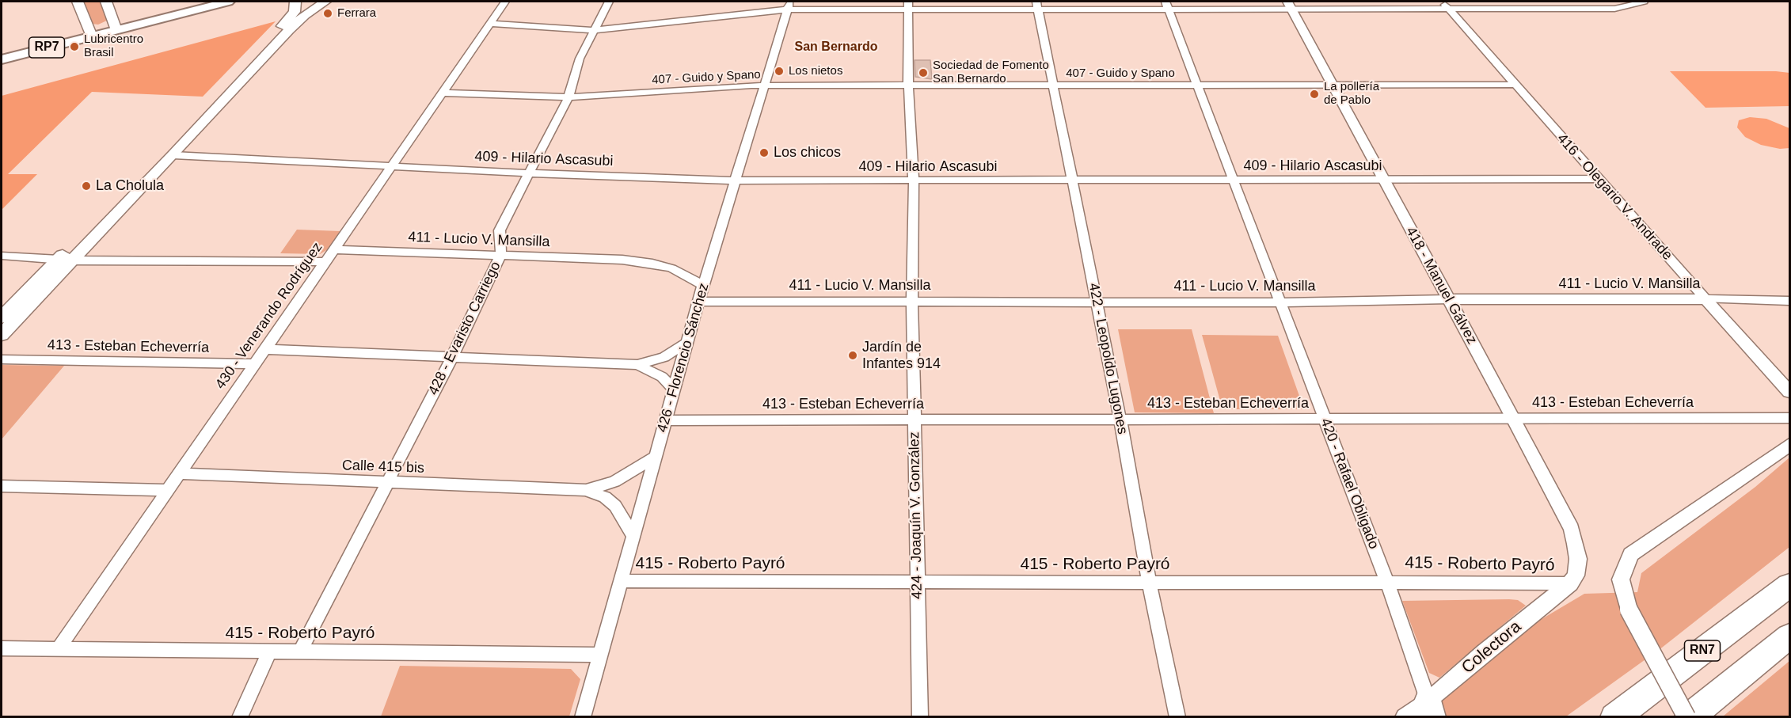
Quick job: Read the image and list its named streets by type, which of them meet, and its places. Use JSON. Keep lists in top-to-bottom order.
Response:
{
  "streets": {
    "highway": ["RN7"],
    "main road": ["RP7"],
    "street": [
      "407 - Guido y Spano",
      "409 - Hilario Ascasubi",
      "416 - Olegario V. Andrade",
      "411 - Lucio V. Mansilla",
      "418 - Manuel Gálvez",
      "430 - Venerando Rodríguez",
      "428 - Evaristo Carriego",
      "413 - Esteban Echeverría",
      "426 - Florencio Sánchez",
      "422 - Leopoldo Lugones",
      "Calle 415 bis",
      "420 - Rafael Obligado",
      "424 - Joaquín V. González",
      "415 - Roberto Payró",
      "Colectora"
    ]
  },
  "crossings": [
    ["407 - Guido y Spano", "416 - Olegario V. Andrade"],
    ["407 - Guido y Spano", "418 - Manuel Gálvez"],
    ["407 - Guido y Spano", "430 - Venerando Rodríguez"],
    ["407 - Guido y Spano", "428 - Evaristo Carriego"],
    ["407 - Guido y Spano", "426 - Florencio Sánchez"],
    ["407 - Guido y Spano", "422 - Leopoldo Lugones"],
    ["407 - Guido y Spano", "420 - Rafael Obligado"],
    ["407 - Guido y Spano", "424 - Joaquín V. González"],
    ["409 - Hilario Ascasubi", "416 - Olegario V. Andrade"],
    ["409 - Hilario Ascasubi", "418 - Manuel Gálvez"],
    ["409 - Hilario Ascasubi", "430 - Venerando Rodríguez"],
    ["409 - Hilario Ascasubi", "428 - Evaristo Carriego"],
    ["409 - Hilario Ascasubi", "426 - Florencio Sánchez"],
    ["409 - Hilario Ascasubi", "422 - Leopoldo Lugones"],
    ["409 - Hilario Ascasubi", "420 - Rafael Obligado"],
    ["409 - Hilario Ascasubi", "424 - Joaquín V. González"],
    ["416 - Olegario V. Andrade", "411 - Lucio V. Mansilla"],
    ["411 - Lucio V. Mansilla", "418 - Manuel Gálvez"],
    ["411 - Lucio V. Mansilla", "430 - Venerando Rodríguez"],
    ["411 - Lucio V. Mansilla", "428 - Evaristo Carriego"],
    ["411 - Lucio V. Mansilla", "426 - Florencio Sánchez"],
    ["411 - Lucio V. Mansilla", "422 - Leopoldo Lugones"],
    ["411 - Lucio V. Mansilla", "420 - Rafael Obligado"],
    ["411 - Lucio V. Mansilla", "424 - Joaquín V. González"],
    ["418 - Manuel Gálvez", "413 - Esteban Echeverría"],
    ["418 - Manuel Gálvez", "415 - Roberto Payró"],
    ["418 - Manuel Gálvez", "Colectora"],
    ["430 - Venerando Rodríguez", "413 - Esteban Echeverría"],
    ["430 - Venerando Rodríguez", "Calle 415 bis"],
    ["430 - Venerando Rodríguez", "415 - Roberto Payró"],
    ["428 - Evaristo Carriego", "Calle 415 bis"],
    ["428 - Evaristo Carriego", "415 - Roberto Payró"],
    ["413 - Esteban Echeverría", "426 - Florencio Sánchez"],
    ["413 - Esteban Echeverría", "422 - Leopoldo Lugones"],
    ["413 - Esteban Echeverría", "420 - Rafael Obligado"],
    ["413 - Esteban Echeverría", "424 - Joaquín V. González"],
    ["426 - Florencio Sánchez", "Calle 415 bis"],
    ["426 - Florencio Sánchez", "415 - Roberto Payró"],
    ["422 - Leopoldo Lugones", "415 - Roberto Payró"],
    ["420 - Rafael Obligado", "415 - Roberto Payró"],
    ["420 - Rafael Obligado", "Colectora"],
    ["424 - Joaquín V. González", "415 - Roberto Payró"],
    ["415 - Roberto Payró", "Colectora"]
  ],
  "districts": ["San Bernardo"],
  "places": [
    "Ferrara",
    "Lubricentro Brasil",
    "Los nietos",
    "Sociedad de Fomento San Bernardo",
    "La pollería de Pablo",
    "Los chicos",
    "La Cholula",
    "Jardín de Infantes 914"
  ]
}
